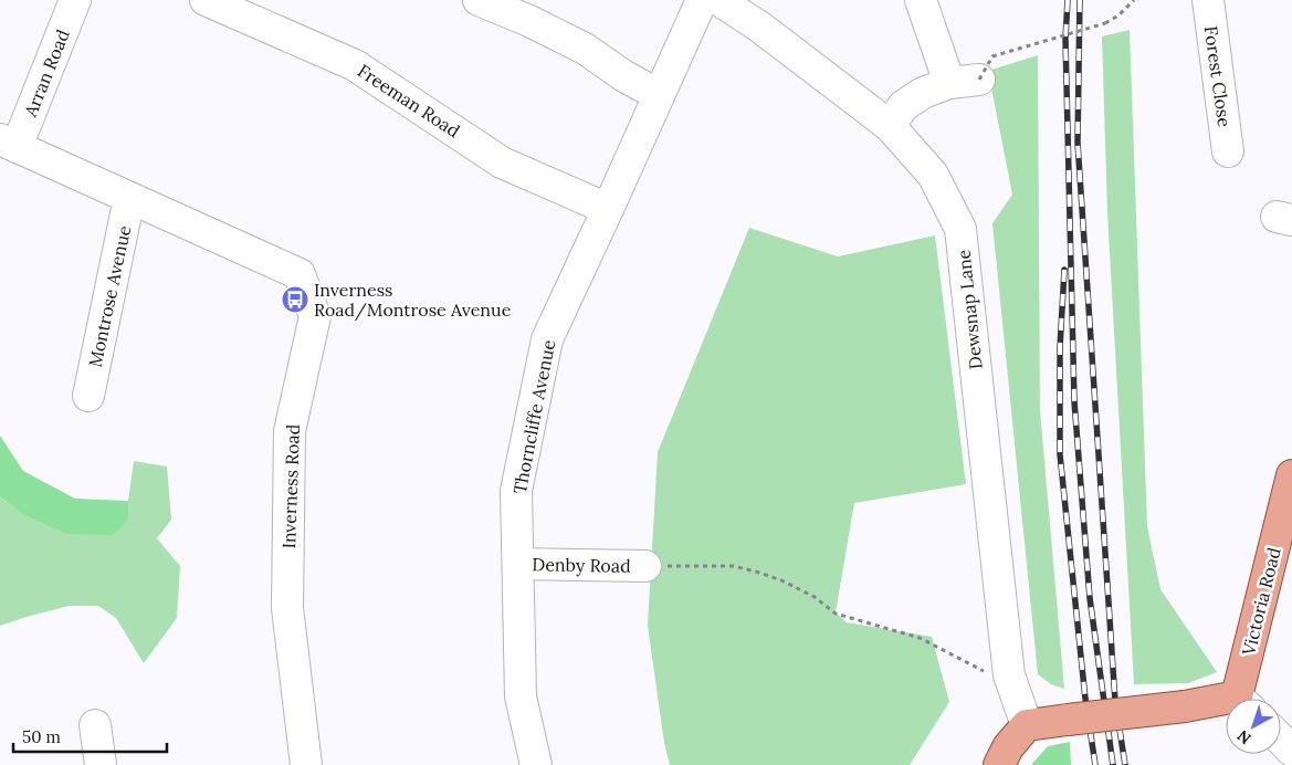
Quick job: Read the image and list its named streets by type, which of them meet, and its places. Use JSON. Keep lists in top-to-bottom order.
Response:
{
  "streets": {
    "main road": ["Victoria Road"],
    "street": [
      "Arran Road",
      "Forest Close",
      "Freeman Road",
      "Montrose Avenue",
      "Dewsnap Lane",
      "Thorncliffe Avenue",
      "Inverness Road",
      "Denby Road"
    ]
  },
  "crossings": [
    ["Arran Road", "Inverness Road"],
    ["Freeman Road", "Thorncliffe Avenue"],
    ["Montrose Avenue", "Inverness Road"],
    ["Dewsnap Lane", "Thorncliffe Avenue"],
    ["Thorncliffe Avenue", "Denby Road"]
  ],
  "places": {
    "bus stop": ["Inverness Road/Montrose Avenue"]
  },
  "scale_bar": "50 m",
  "north": "bottom left"
}
